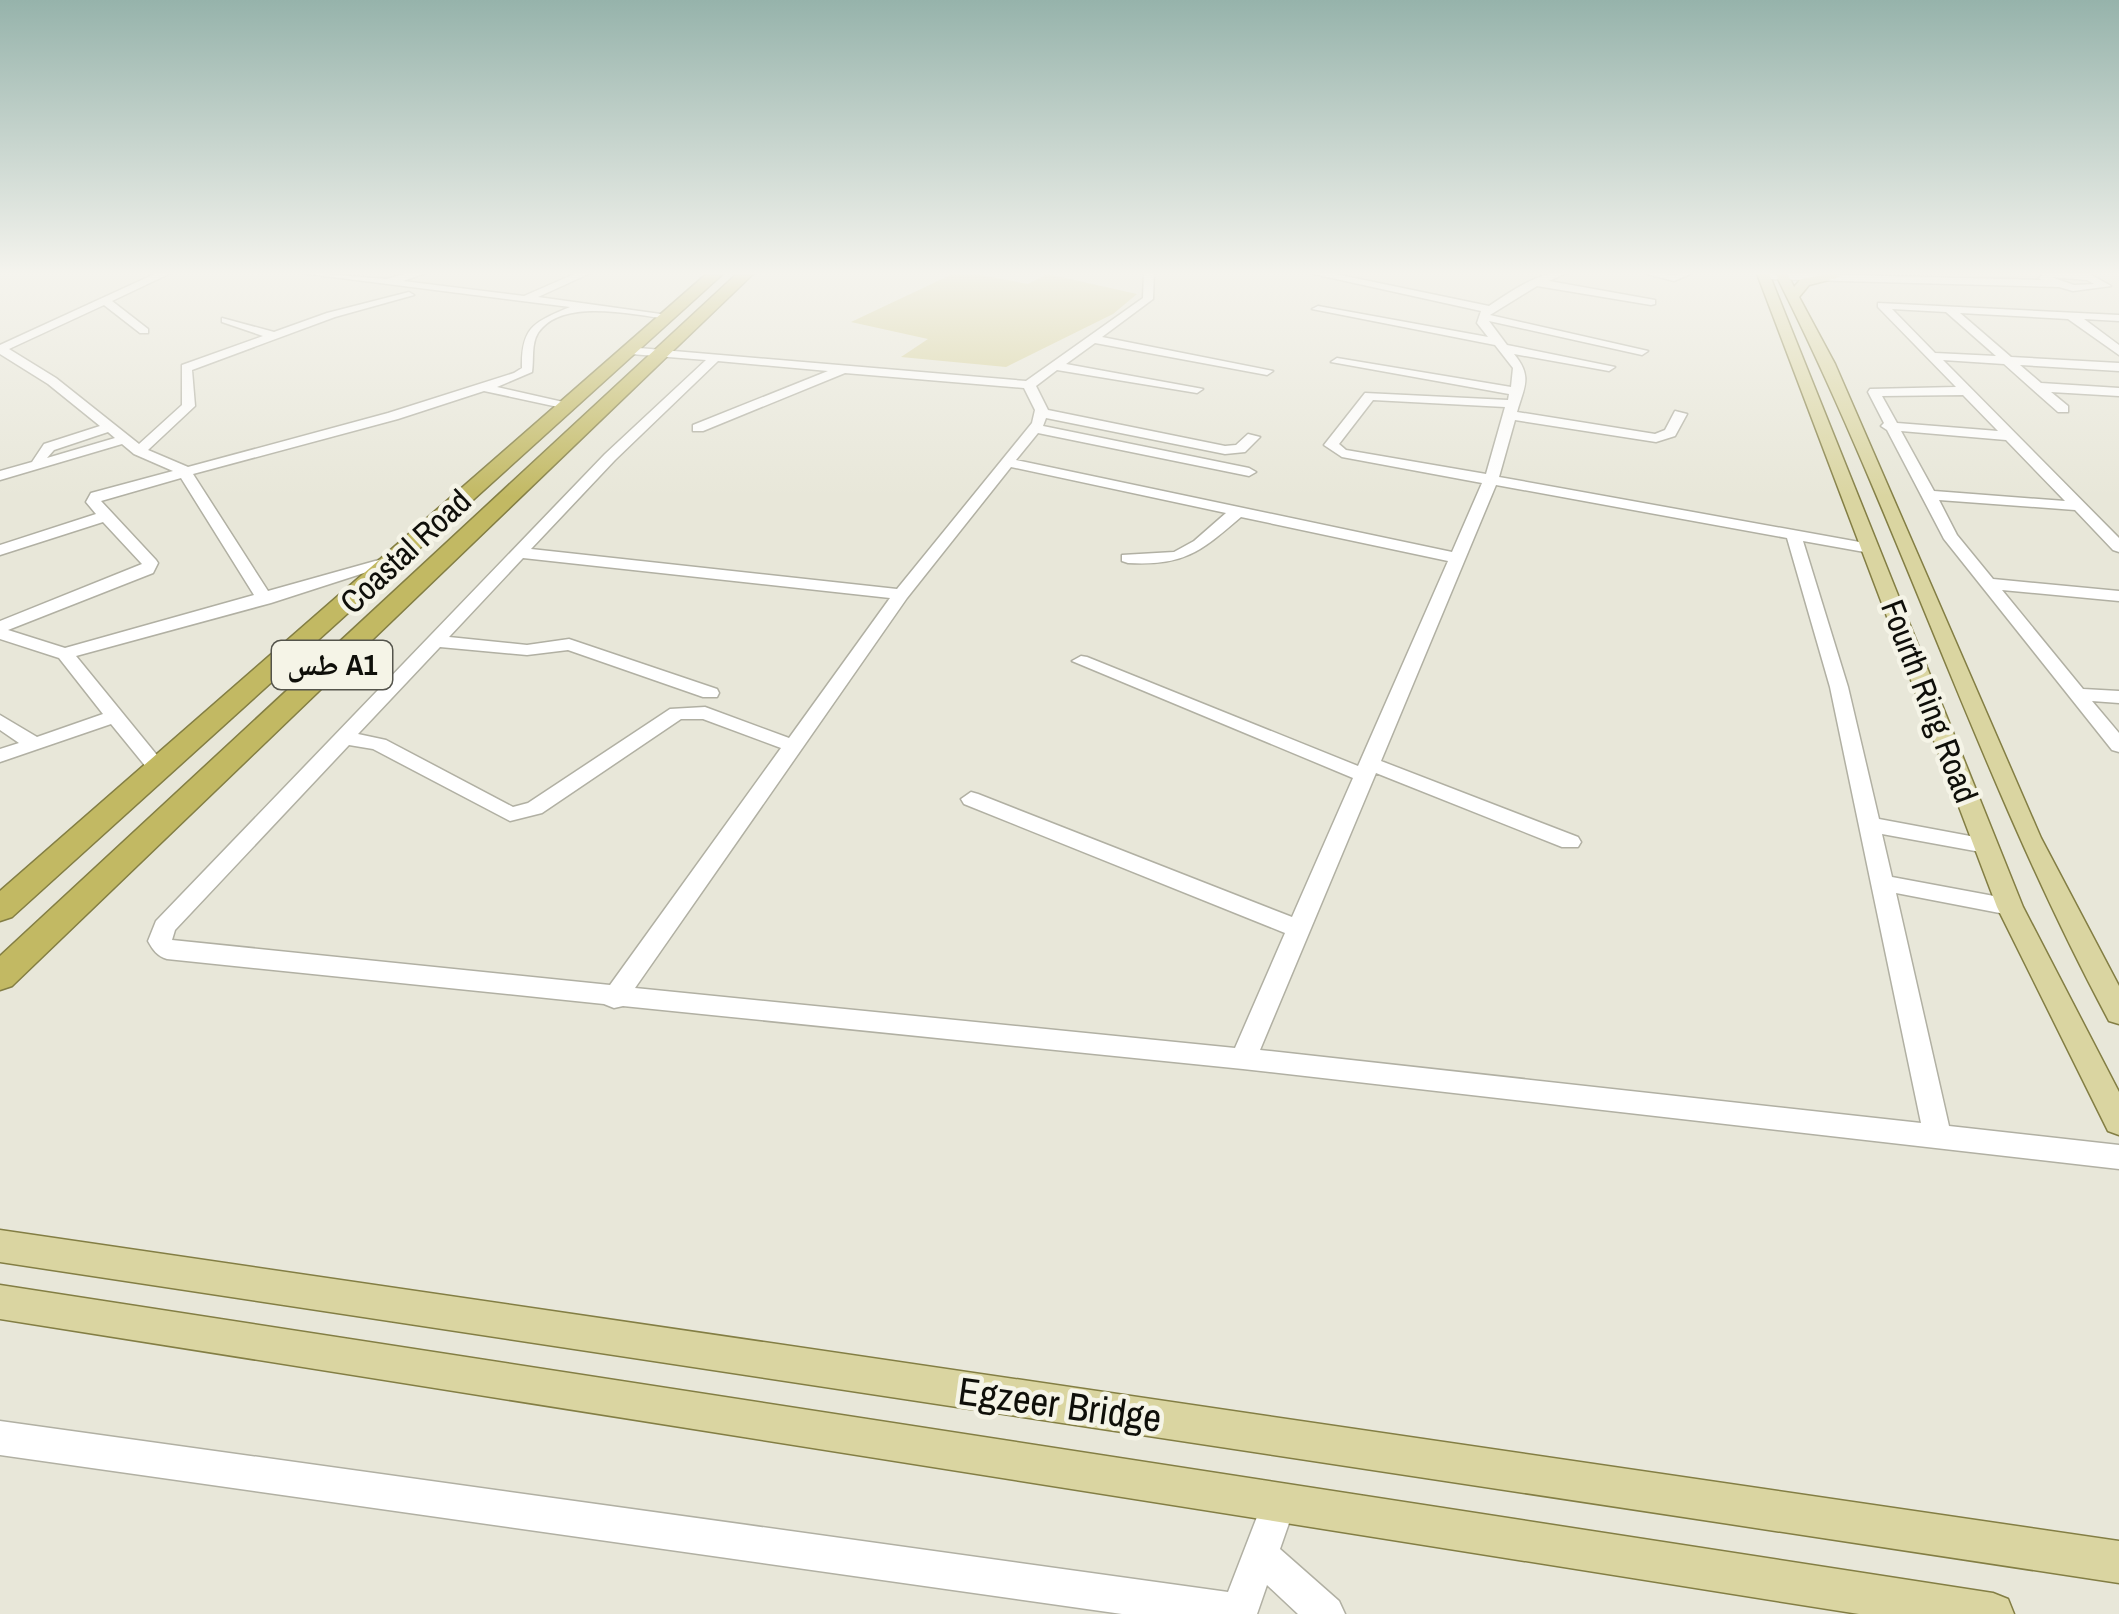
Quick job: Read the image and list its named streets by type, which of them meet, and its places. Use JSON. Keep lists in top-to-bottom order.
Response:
{
  "streets": {
    "highway": ["Coastal Road", "طس A1"],
    "main road": ["Fourth Ring Road", "Egzeer Bridge"]
  }
}
